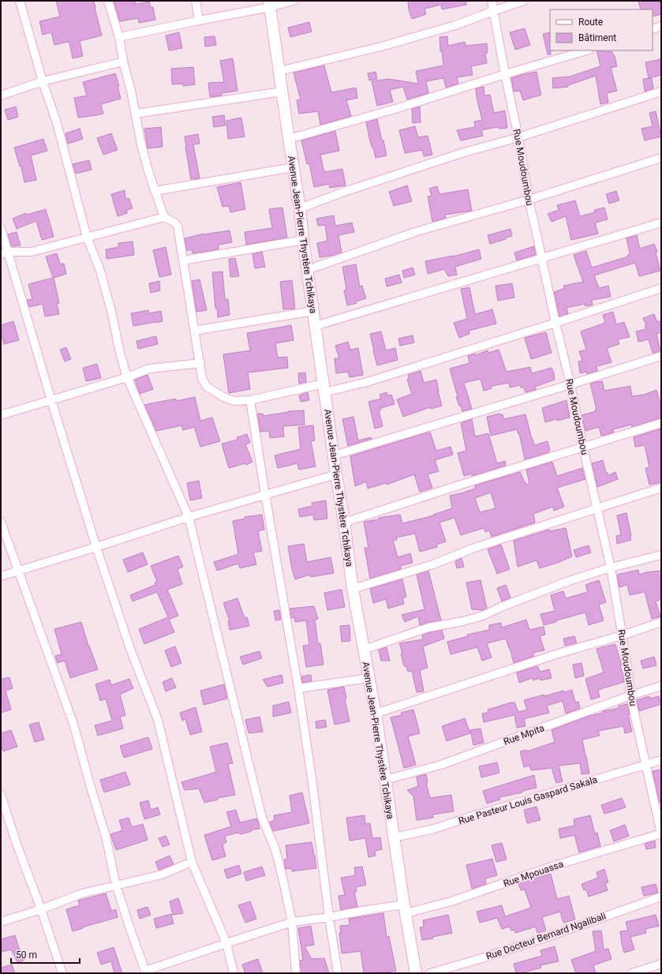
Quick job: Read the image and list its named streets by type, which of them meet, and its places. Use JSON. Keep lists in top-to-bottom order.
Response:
{
  "streets": {
    "street": [
      "Rue Moudoumbou",
      "Avenue Jean-Pierre Thystère Tchikaya",
      "Rue Mpita",
      "Rue Pasteur Louis Gaspard Sakala",
      "Rue Mpouassa",
      "Rue Docteur Bernard Ngalibali"
    ]
  },
  "crossings": [
    ["Rue Moudoumbou", "Rue Mpita"],
    ["Rue Moudoumbou", "Rue Pasteur Louis Gaspard Sakala"],
    ["Rue Moudoumbou", "Rue Mpouassa"],
    ["Avenue Jean-Pierre Thystère Tchikaya", "Rue Mpita"],
    ["Avenue Jean-Pierre Thystère Tchikaya", "Rue Pasteur Louis Gaspard Sakala"],
    ["Avenue Jean-Pierre Thystère Tchikaya", "Rue Mpouassa"]
  ],
  "legend": ["Route", "Bâtiment"],
  "scale_bar": "50 m"
}
